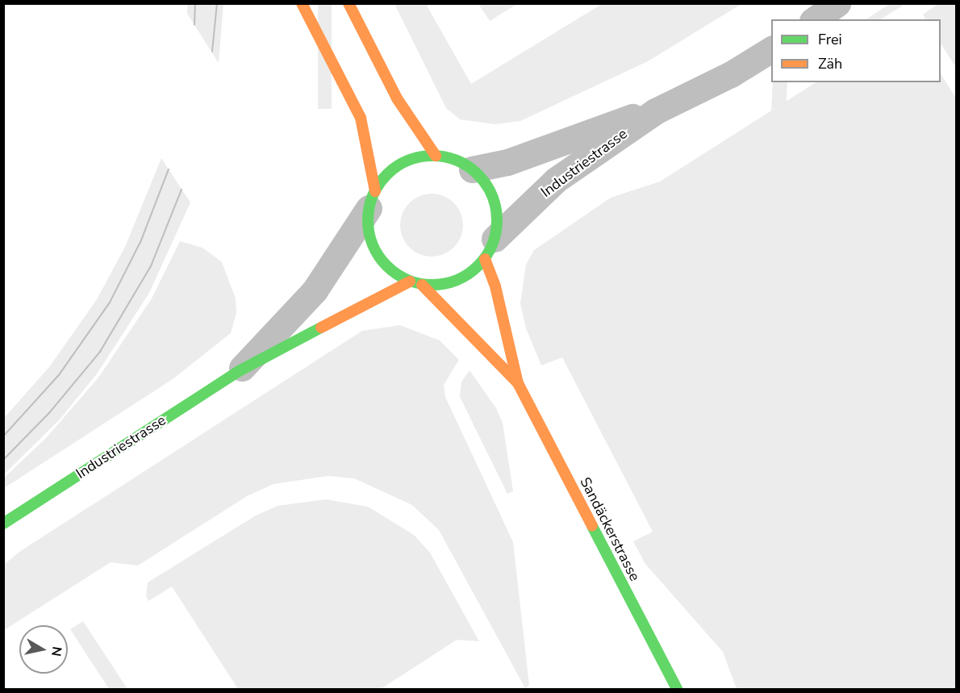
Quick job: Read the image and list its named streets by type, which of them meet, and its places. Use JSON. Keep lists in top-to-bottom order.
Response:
{
  "streets": {
    "street": ["Industriestrasse", "Sandäckerstrasse"]
  },
  "crossings": [
    ["Industriestrasse", "Sandäckerstrasse"]
  ],
  "legend": ["Frei", "Zäh"],
  "north": "right"
}
